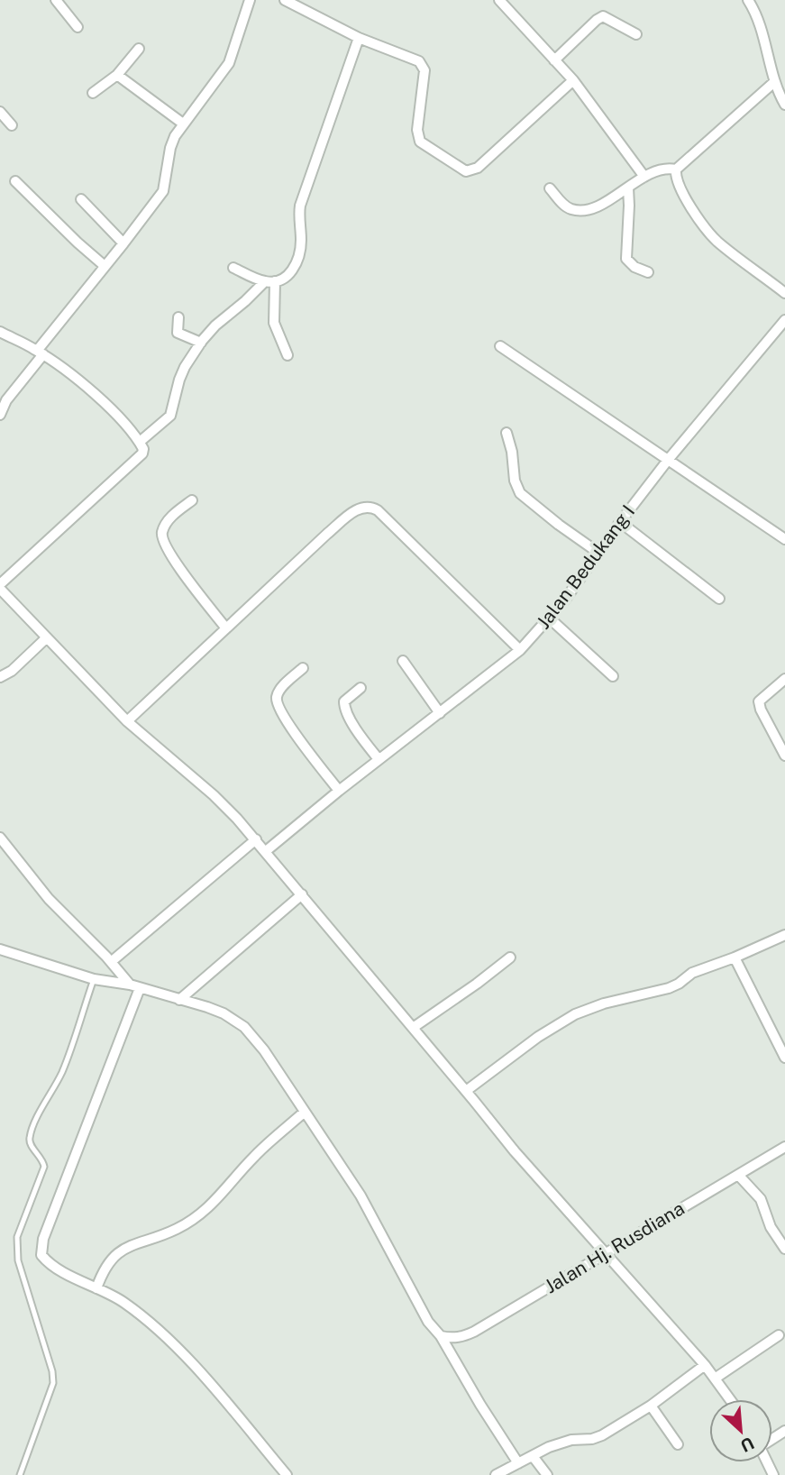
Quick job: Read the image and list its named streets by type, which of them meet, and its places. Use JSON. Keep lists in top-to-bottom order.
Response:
{
  "streets": {
    "street": ["Jalan Bedukang I", "Jalan Hj. Rusdiana"]
  },
  "north": "bottom right"
}
